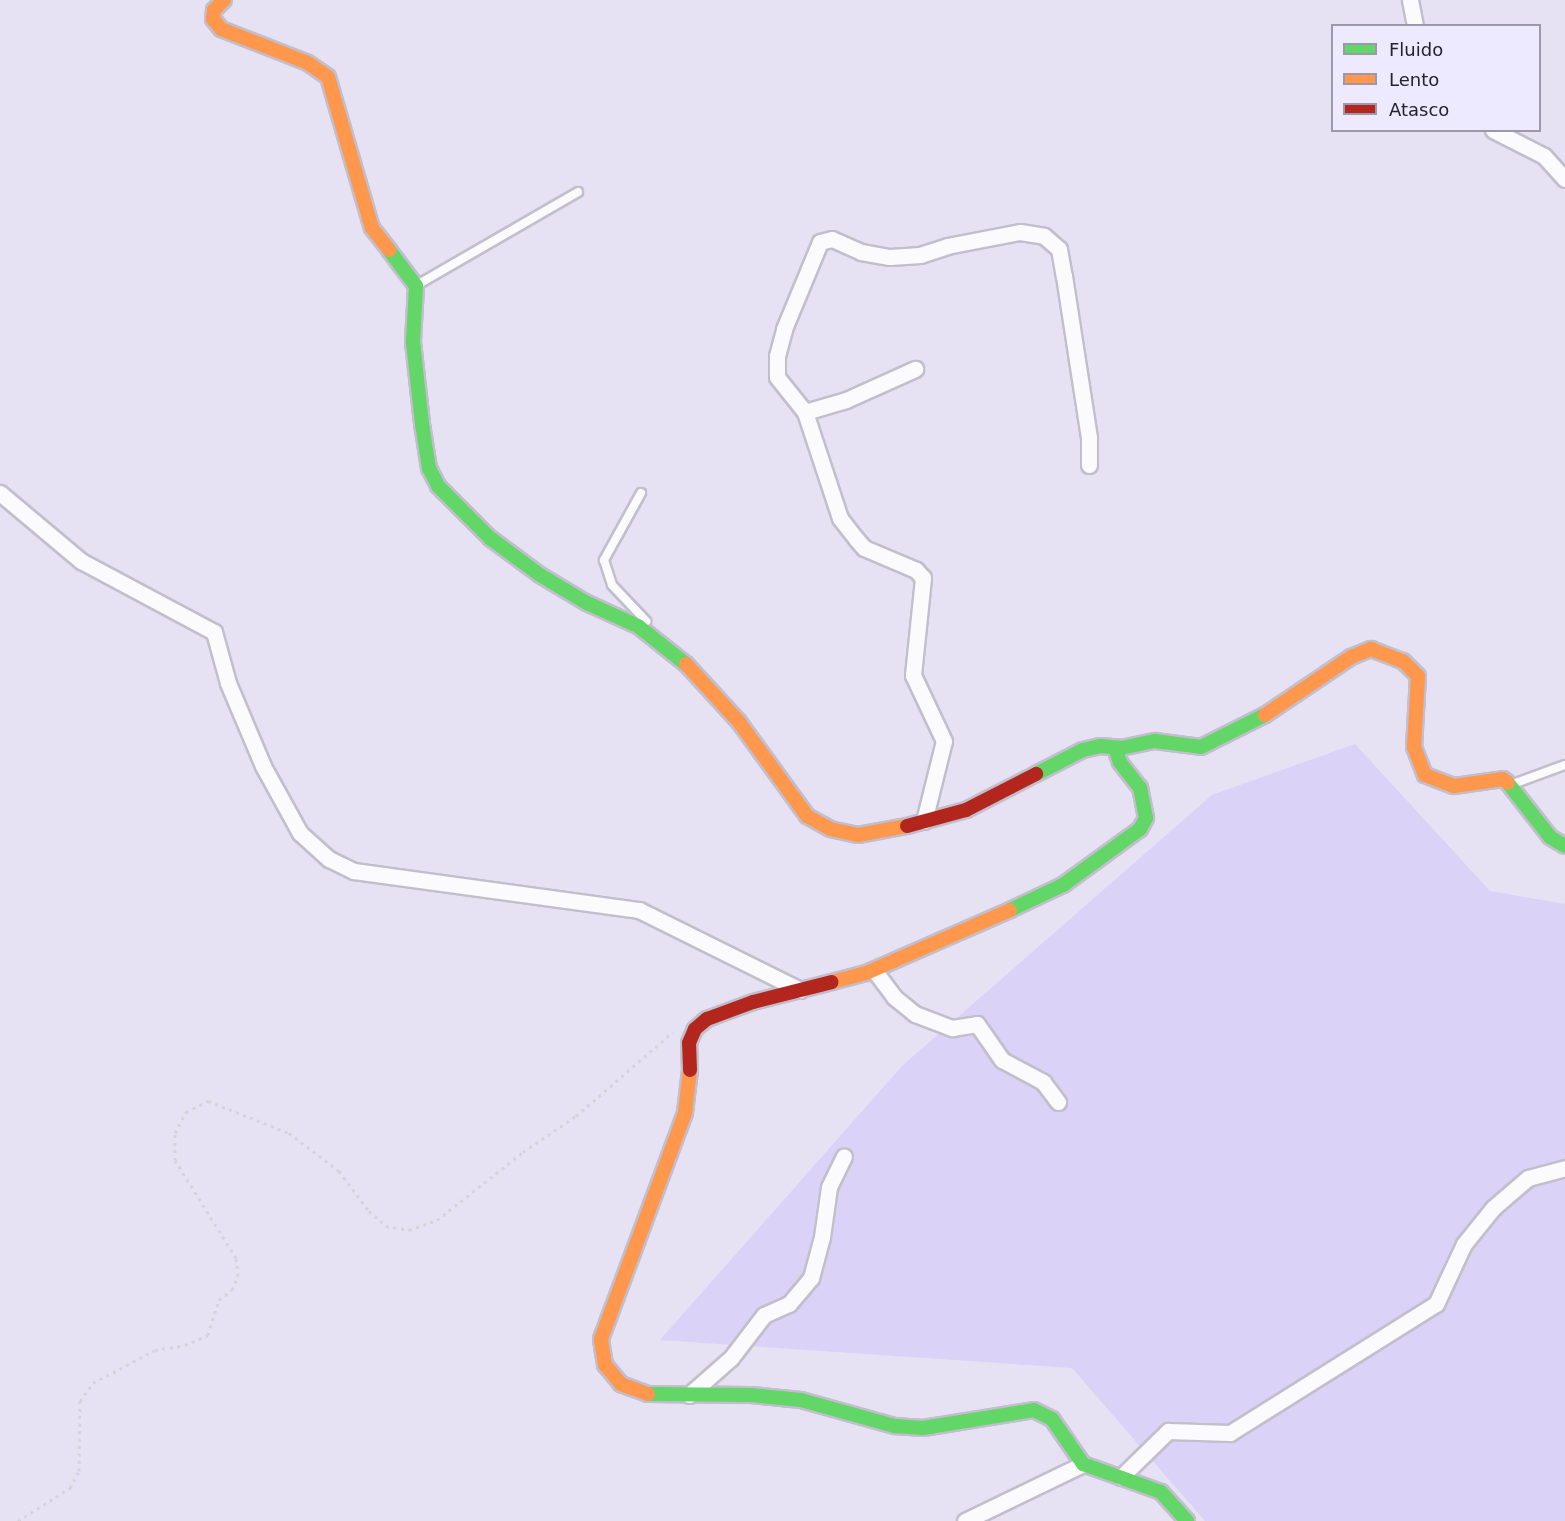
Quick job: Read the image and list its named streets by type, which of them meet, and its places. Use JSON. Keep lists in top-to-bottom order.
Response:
{
  "legend": ["Fluido", "Lento", "Atasco"]
}
